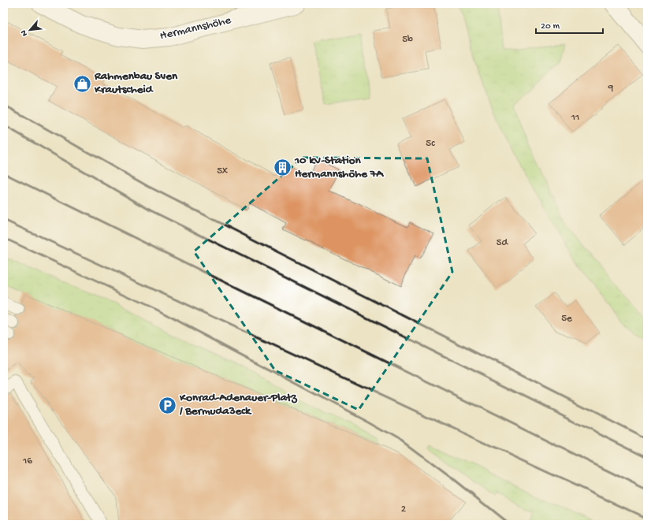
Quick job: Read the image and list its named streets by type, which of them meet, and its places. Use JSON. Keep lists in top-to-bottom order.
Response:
{
  "streets": {
    "street": ["Hermannshöhe"]
  },
  "places": {
    "shop": ["Rahmenbau Sven Krautscheid"],
    "building": ["10 kV-Station Hermannshöhe 7A"],
    "parking": ["Konrad-Adenauer-Platz / Bermuda3eck"]
  },
  "house_numbers": [
    "5b",
    "9",
    "11",
    "5c",
    "5x",
    "5d",
    "5e",
    "16",
    "2"
  ],
  "scale_bar": "20 m",
  "north": "bottom left"
}
